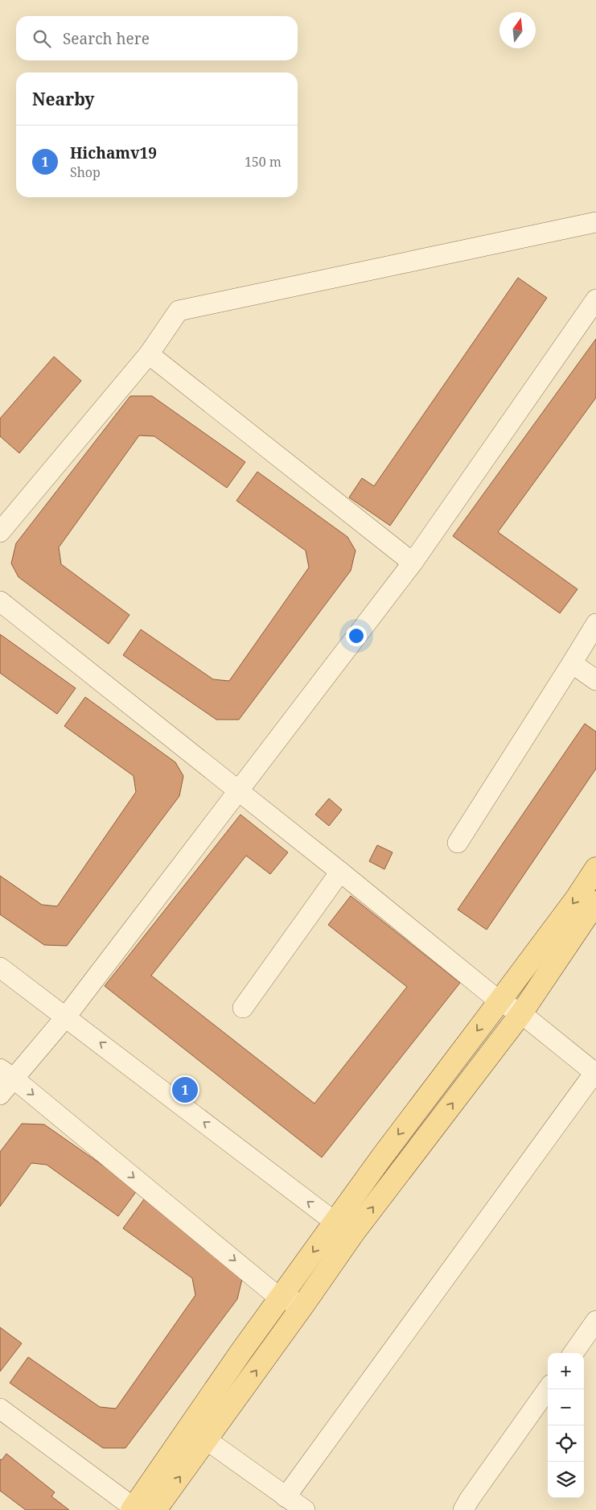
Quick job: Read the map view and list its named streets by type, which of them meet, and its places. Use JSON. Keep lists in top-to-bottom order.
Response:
{
  "north": "top",
  "page": {
    "search": "Search here",
    "heading": "Nearby",
    "list": [
      {
        "mark": "1",
        "name": "Hichamv19",
        "note": "Shop",
        "value": "150 m"
      }
    ],
    "pins": "1",
    "map_buttons": ["+", "−"]
  }
}
